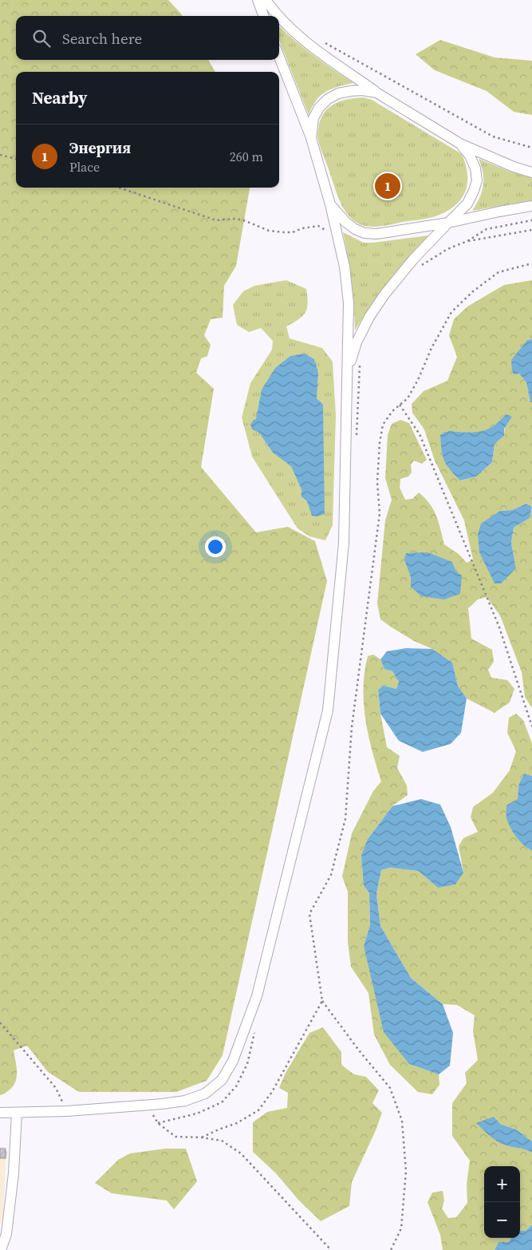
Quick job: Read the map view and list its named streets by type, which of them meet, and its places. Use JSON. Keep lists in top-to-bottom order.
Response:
{
  "page": {
    "search": "Search here",
    "heading": "Nearby",
    "list": [
      {
        "mark": "1",
        "name": "Энергия",
        "note": "Place",
        "value": "260 m"
      }
    ],
    "pins": "1",
    "map_buttons": ["+", "−"]
  }
}
